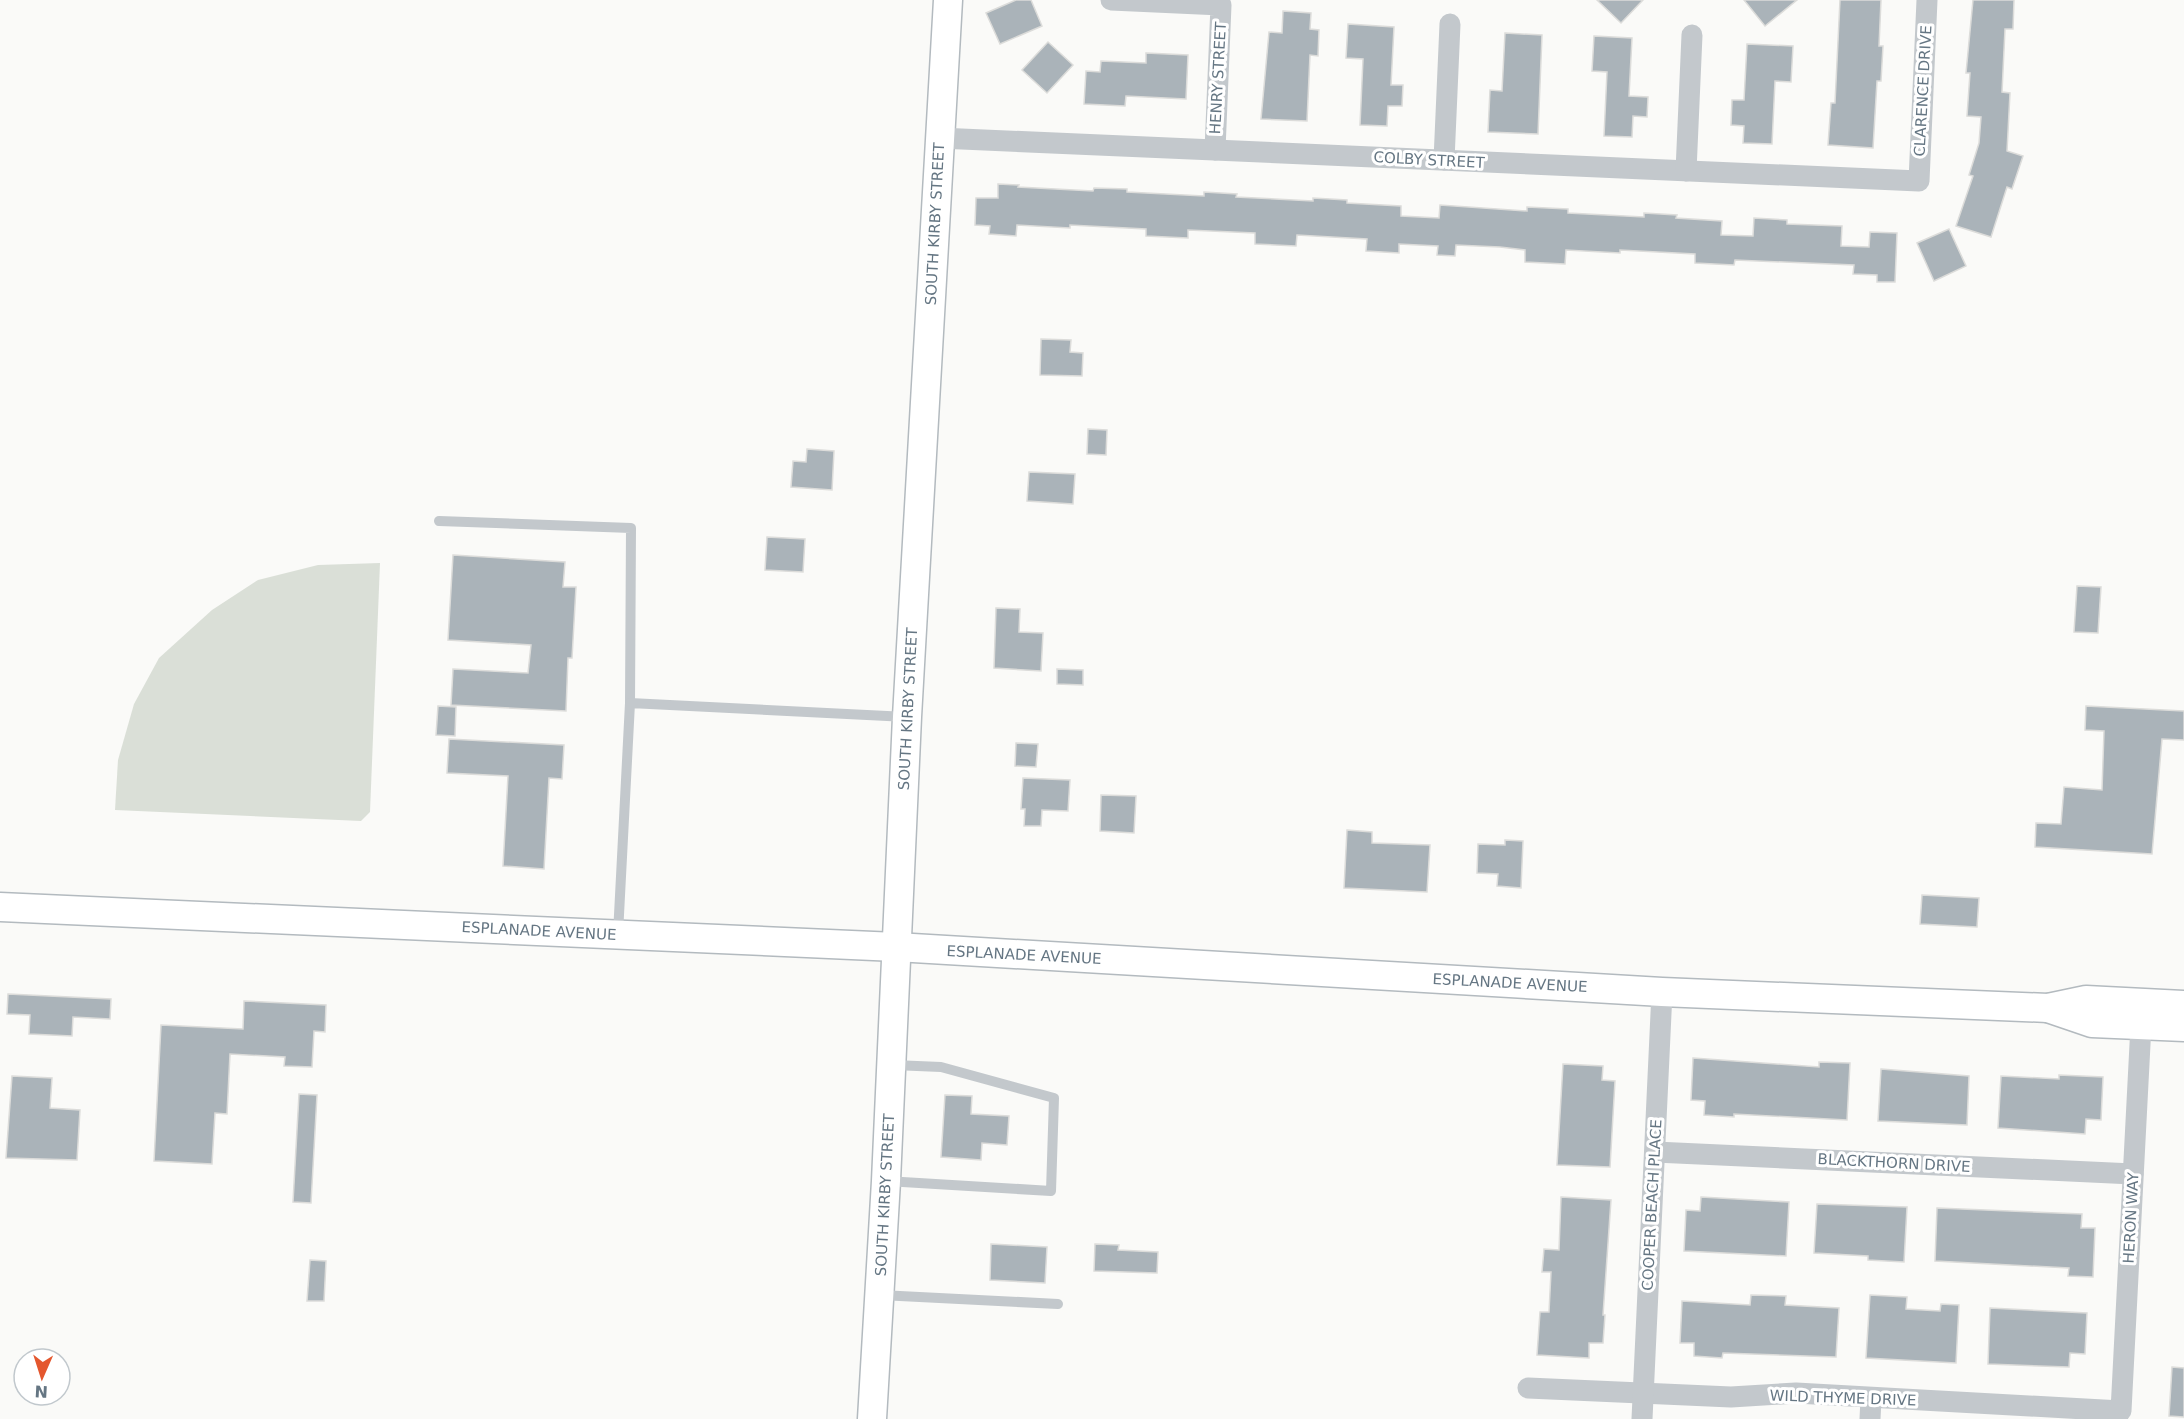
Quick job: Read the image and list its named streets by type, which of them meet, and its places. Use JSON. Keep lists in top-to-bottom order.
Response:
{
  "streets": {
    "main road": ["SOUTH KIRBY STREET", "ESPLANADE AVENUE"],
    "street": [
      "HENRY STREET",
      "CLARENCE DRIVE",
      "COLBY STREET",
      "BLACKTHORN DRIVE",
      "COOPER BEACH PLACE",
      "HERON WAY",
      "WILD THYME DRIVE"
    ]
  },
  "crossings": [
    ["HENRY STREET", "COLBY STREET"],
    ["CLARENCE DRIVE", "COLBY STREET"],
    ["COLBY STREET", "SOUTH KIRBY STREET"],
    ["SOUTH KIRBY STREET", "ESPLANADE AVENUE"],
    ["ESPLANADE AVENUE", "COOPER BEACH PLACE"],
    ["ESPLANADE AVENUE", "HERON WAY"],
    ["BLACKTHORN DRIVE", "COOPER BEACH PLACE"],
    ["BLACKTHORN DRIVE", "HERON WAY"],
    ["COOPER BEACH PLACE", "WILD THYME DRIVE"],
    ["HERON WAY", "WILD THYME DRIVE"]
  ],
  "north": "bottom"
}
